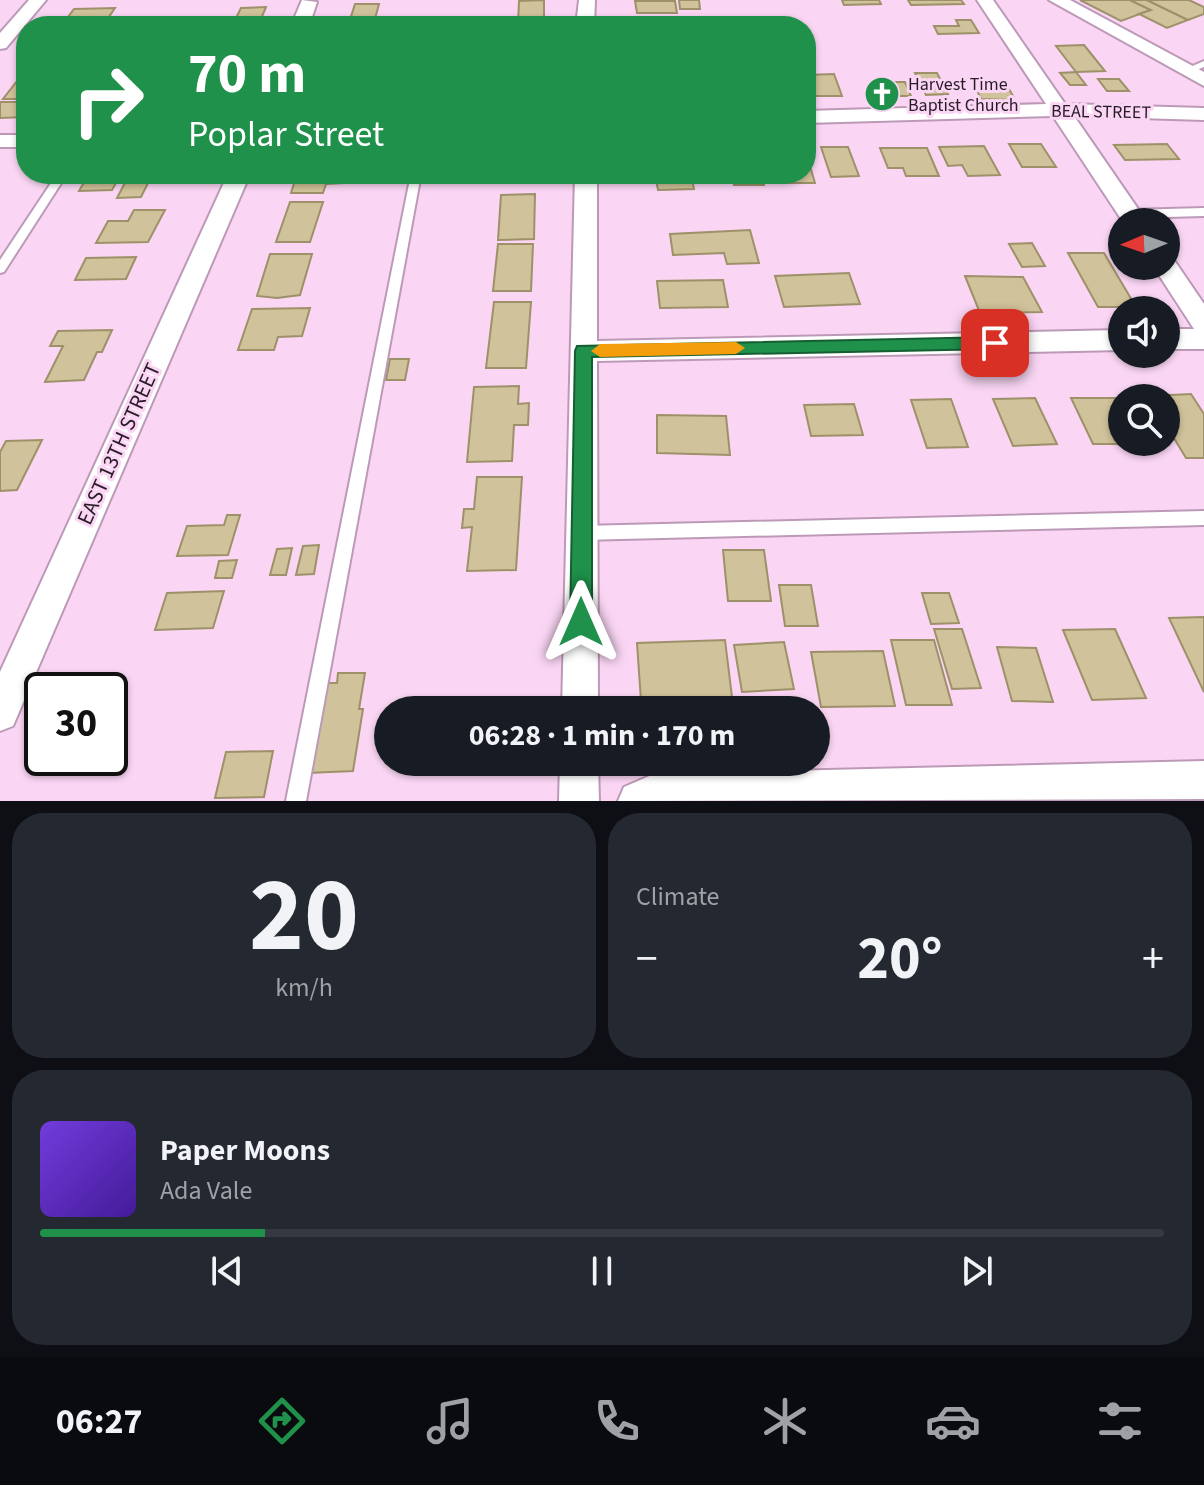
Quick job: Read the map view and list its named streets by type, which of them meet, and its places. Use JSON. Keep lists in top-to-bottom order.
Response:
{
  "streets": {
    "street": ["BEAL STREET", "EAST 13TH STREET"]
  },
  "places": {
    "church": ["Harvest Time Baptist Church"]
  },
  "north": "left",
  "page": {
    "turn": ["70 m", "Poplar Street"],
    "limit": "30",
    "trip": "06:28 · 1 min · 170 m",
    "tile": [
      ["20", "km/h"],
      "Climate"
    ],
    "heat": ["−", "20°", "+"],
    "song": ["Paper Moons", "Ada Vale"],
    "tabs": "06:27"
  }
}
